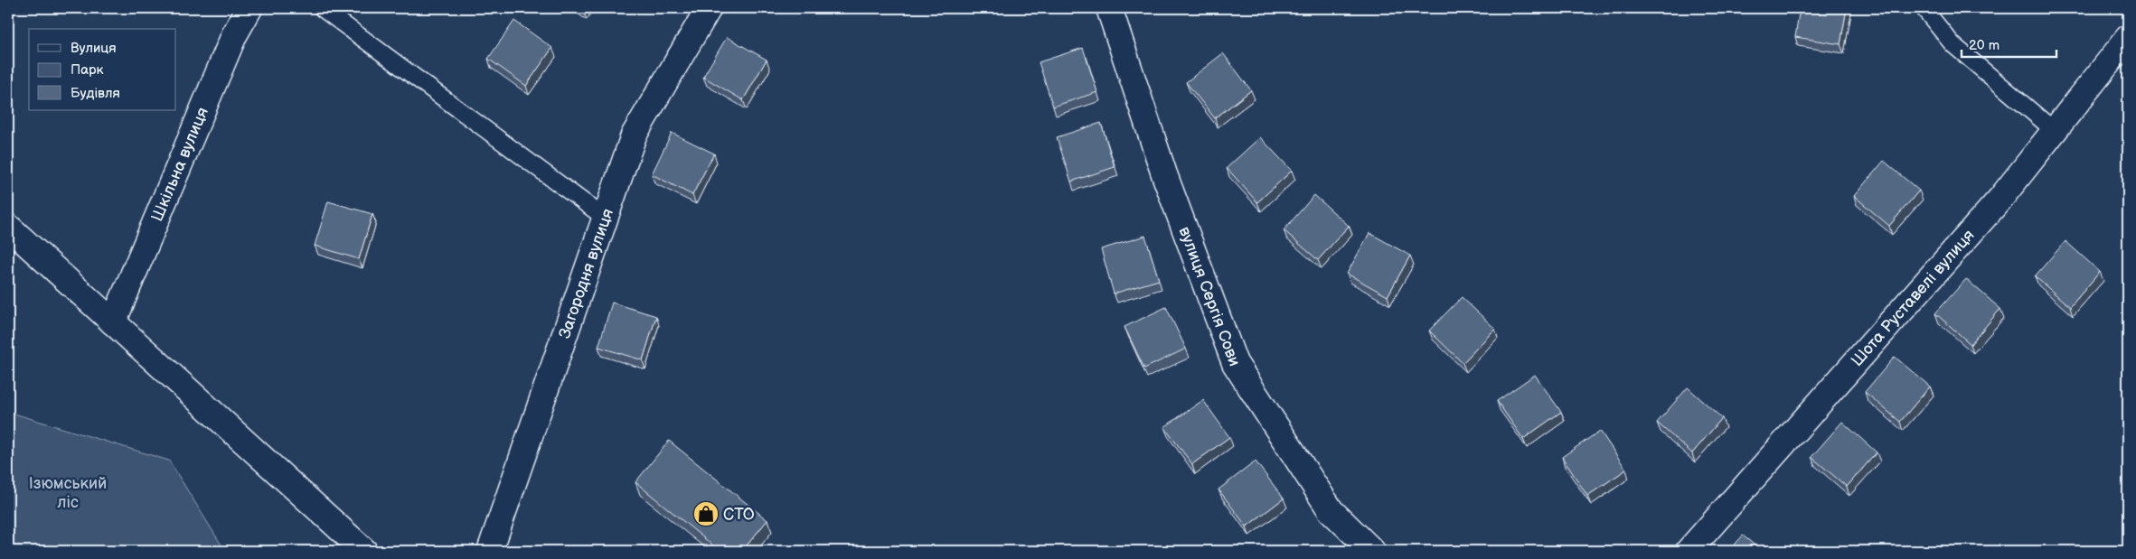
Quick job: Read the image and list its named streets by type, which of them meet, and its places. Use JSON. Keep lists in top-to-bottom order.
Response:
{
  "streets": {
    "main road": [
      "Шкільна вулиця",
      "Загородня вулиця",
      "вулиця Сергія Сови",
      "Шота Руставелі вулиця"
    ]
  },
  "parks": ["Ізюмський ліс"],
  "places": {
    "shop": ["СТО"]
  },
  "legend": ["Вулиця", "Парк", "Будівля"],
  "scale_bar": "20 m"
}
